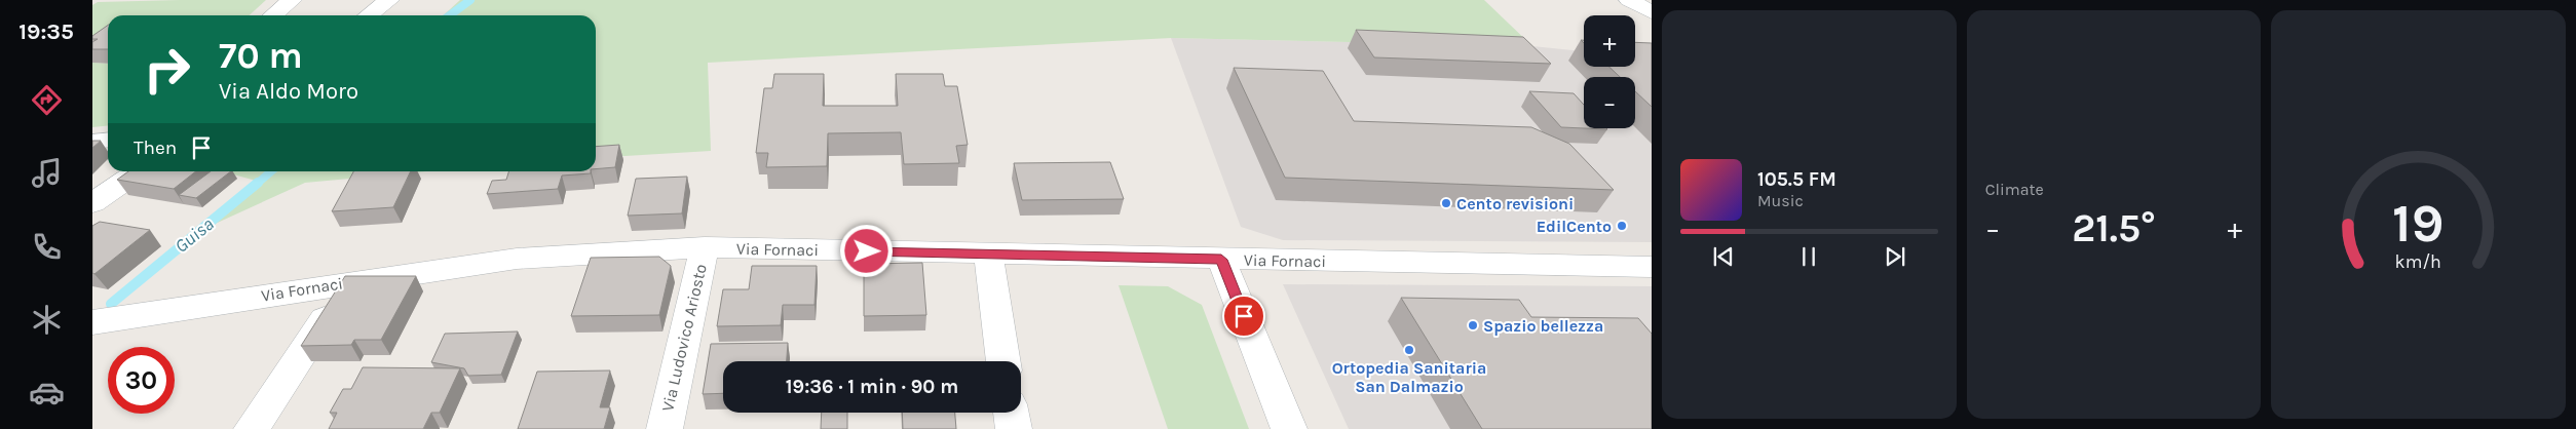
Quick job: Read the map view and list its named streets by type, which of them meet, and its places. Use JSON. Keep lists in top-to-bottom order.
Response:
{
  "streets": {
    "street": ["Via Fornaci", "Via Ludovico Ariosto"]
  },
  "crossings": [
    ["Via Fornaci", "Via Ludovico Ariosto"]
  ],
  "water": ["Guisa"],
  "places": [
    "Cento revisioni",
    "EdilCento",
    "Spazio bellezza",
    "Ortopedia Sanitaria San Dalmazio"
  ],
  "page": {
    "tabs": "19:35",
    "tile": "Climate",
    "map_buttons": ["+", "−"],
    "turn": ["70 m", "Via Aldo Moro"],
    "then": "Then",
    "song": ["105.5 FM", "Music"],
    "heat": ["−", "21.5°", "+"],
    "limit": "30",
    "trip": "19:36 · 1 min · 90 m",
    "gauge": ["19", "km/h"]
  }
}
